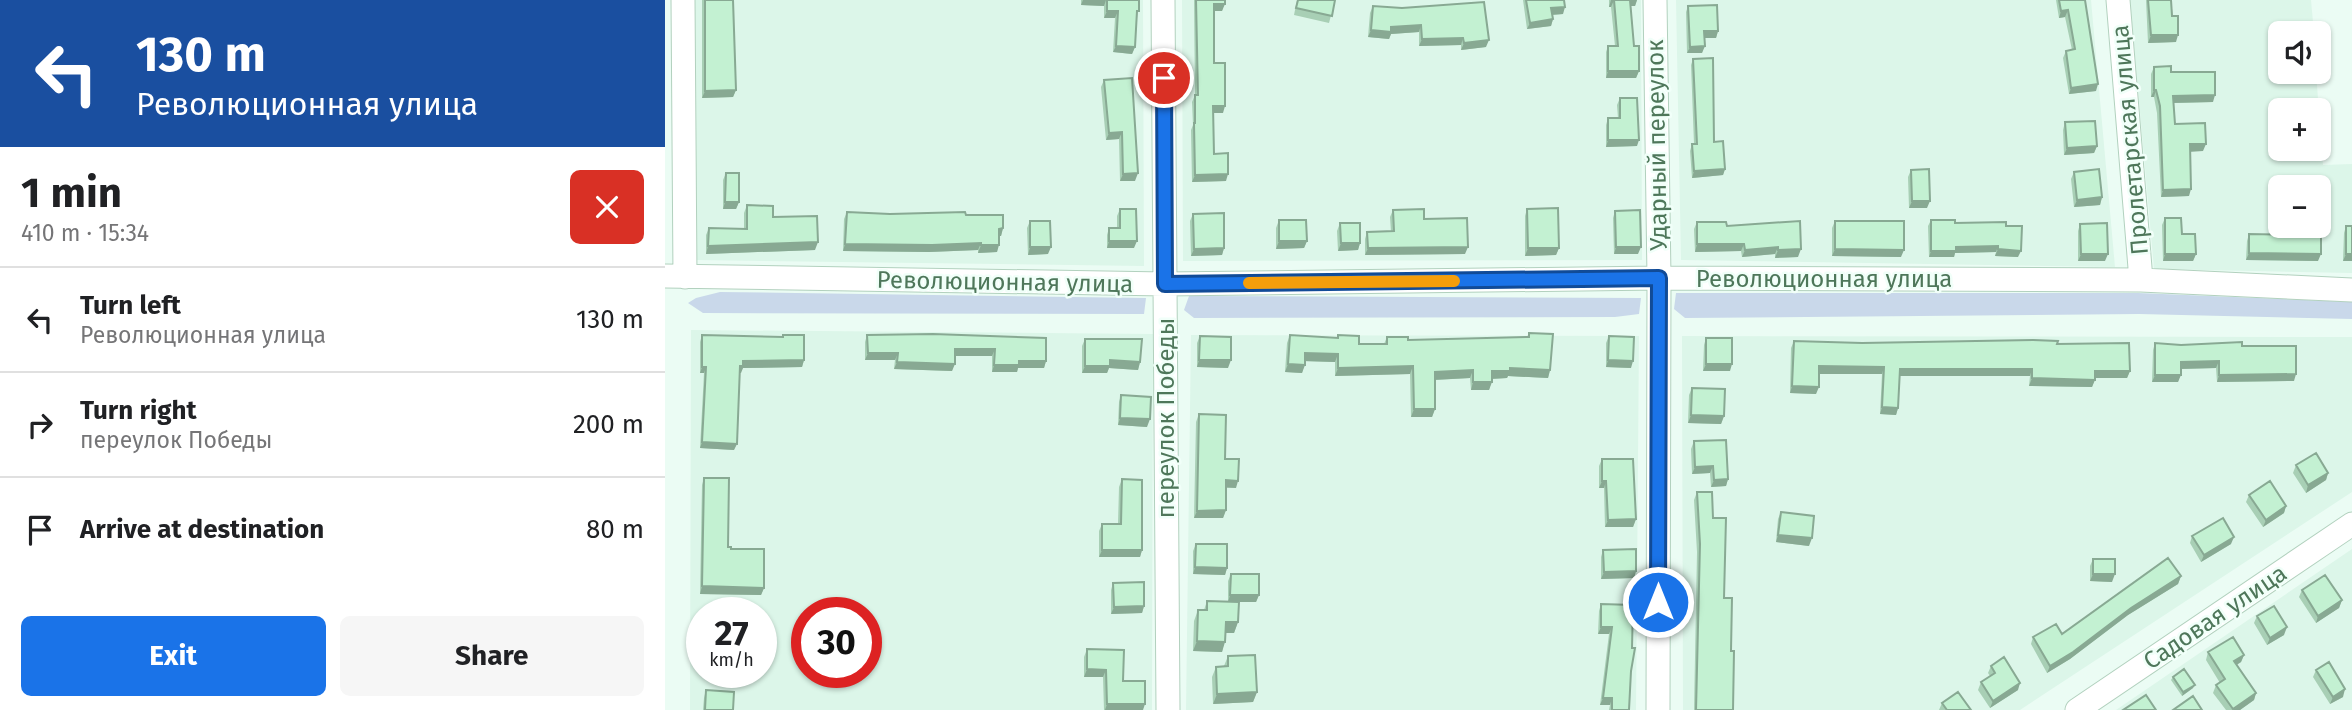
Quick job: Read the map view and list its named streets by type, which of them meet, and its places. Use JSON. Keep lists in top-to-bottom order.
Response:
{
  "streets": {
    "street": [
      "Пролетарская улица",
      "Ударный переулок",
      "Революционная улица",
      "переулок Победы",
      "Садовая улица"
    ]
  },
  "crossings": [
    ["Пролетарская улица", "Революционная улица"],
    ["Ударный переулок", "Революционная улица"],
    ["Революционная улица", "переулок Победы"]
  ],
  "page": {
    "turn": ["130 m", "Революционная улица"],
    "map_buttons": ["+", "−"],
    "heading": ["1 min", "410 m · 15:34"],
    "list": [
      {
        "name": "Turn left",
        "note": "Революционная улица",
        "value": "130 m"
      },
      {
        "name": "Turn right",
        "note": "переулок Победы",
        "value": "200 m"
      },
      {
        "name": "Arrive at destination",
        "value": "80 m"
      }
    ],
    "speed": "27 km/h",
    "limit": "30",
    "buttons": ["Exit", "Share"]
  }
}
